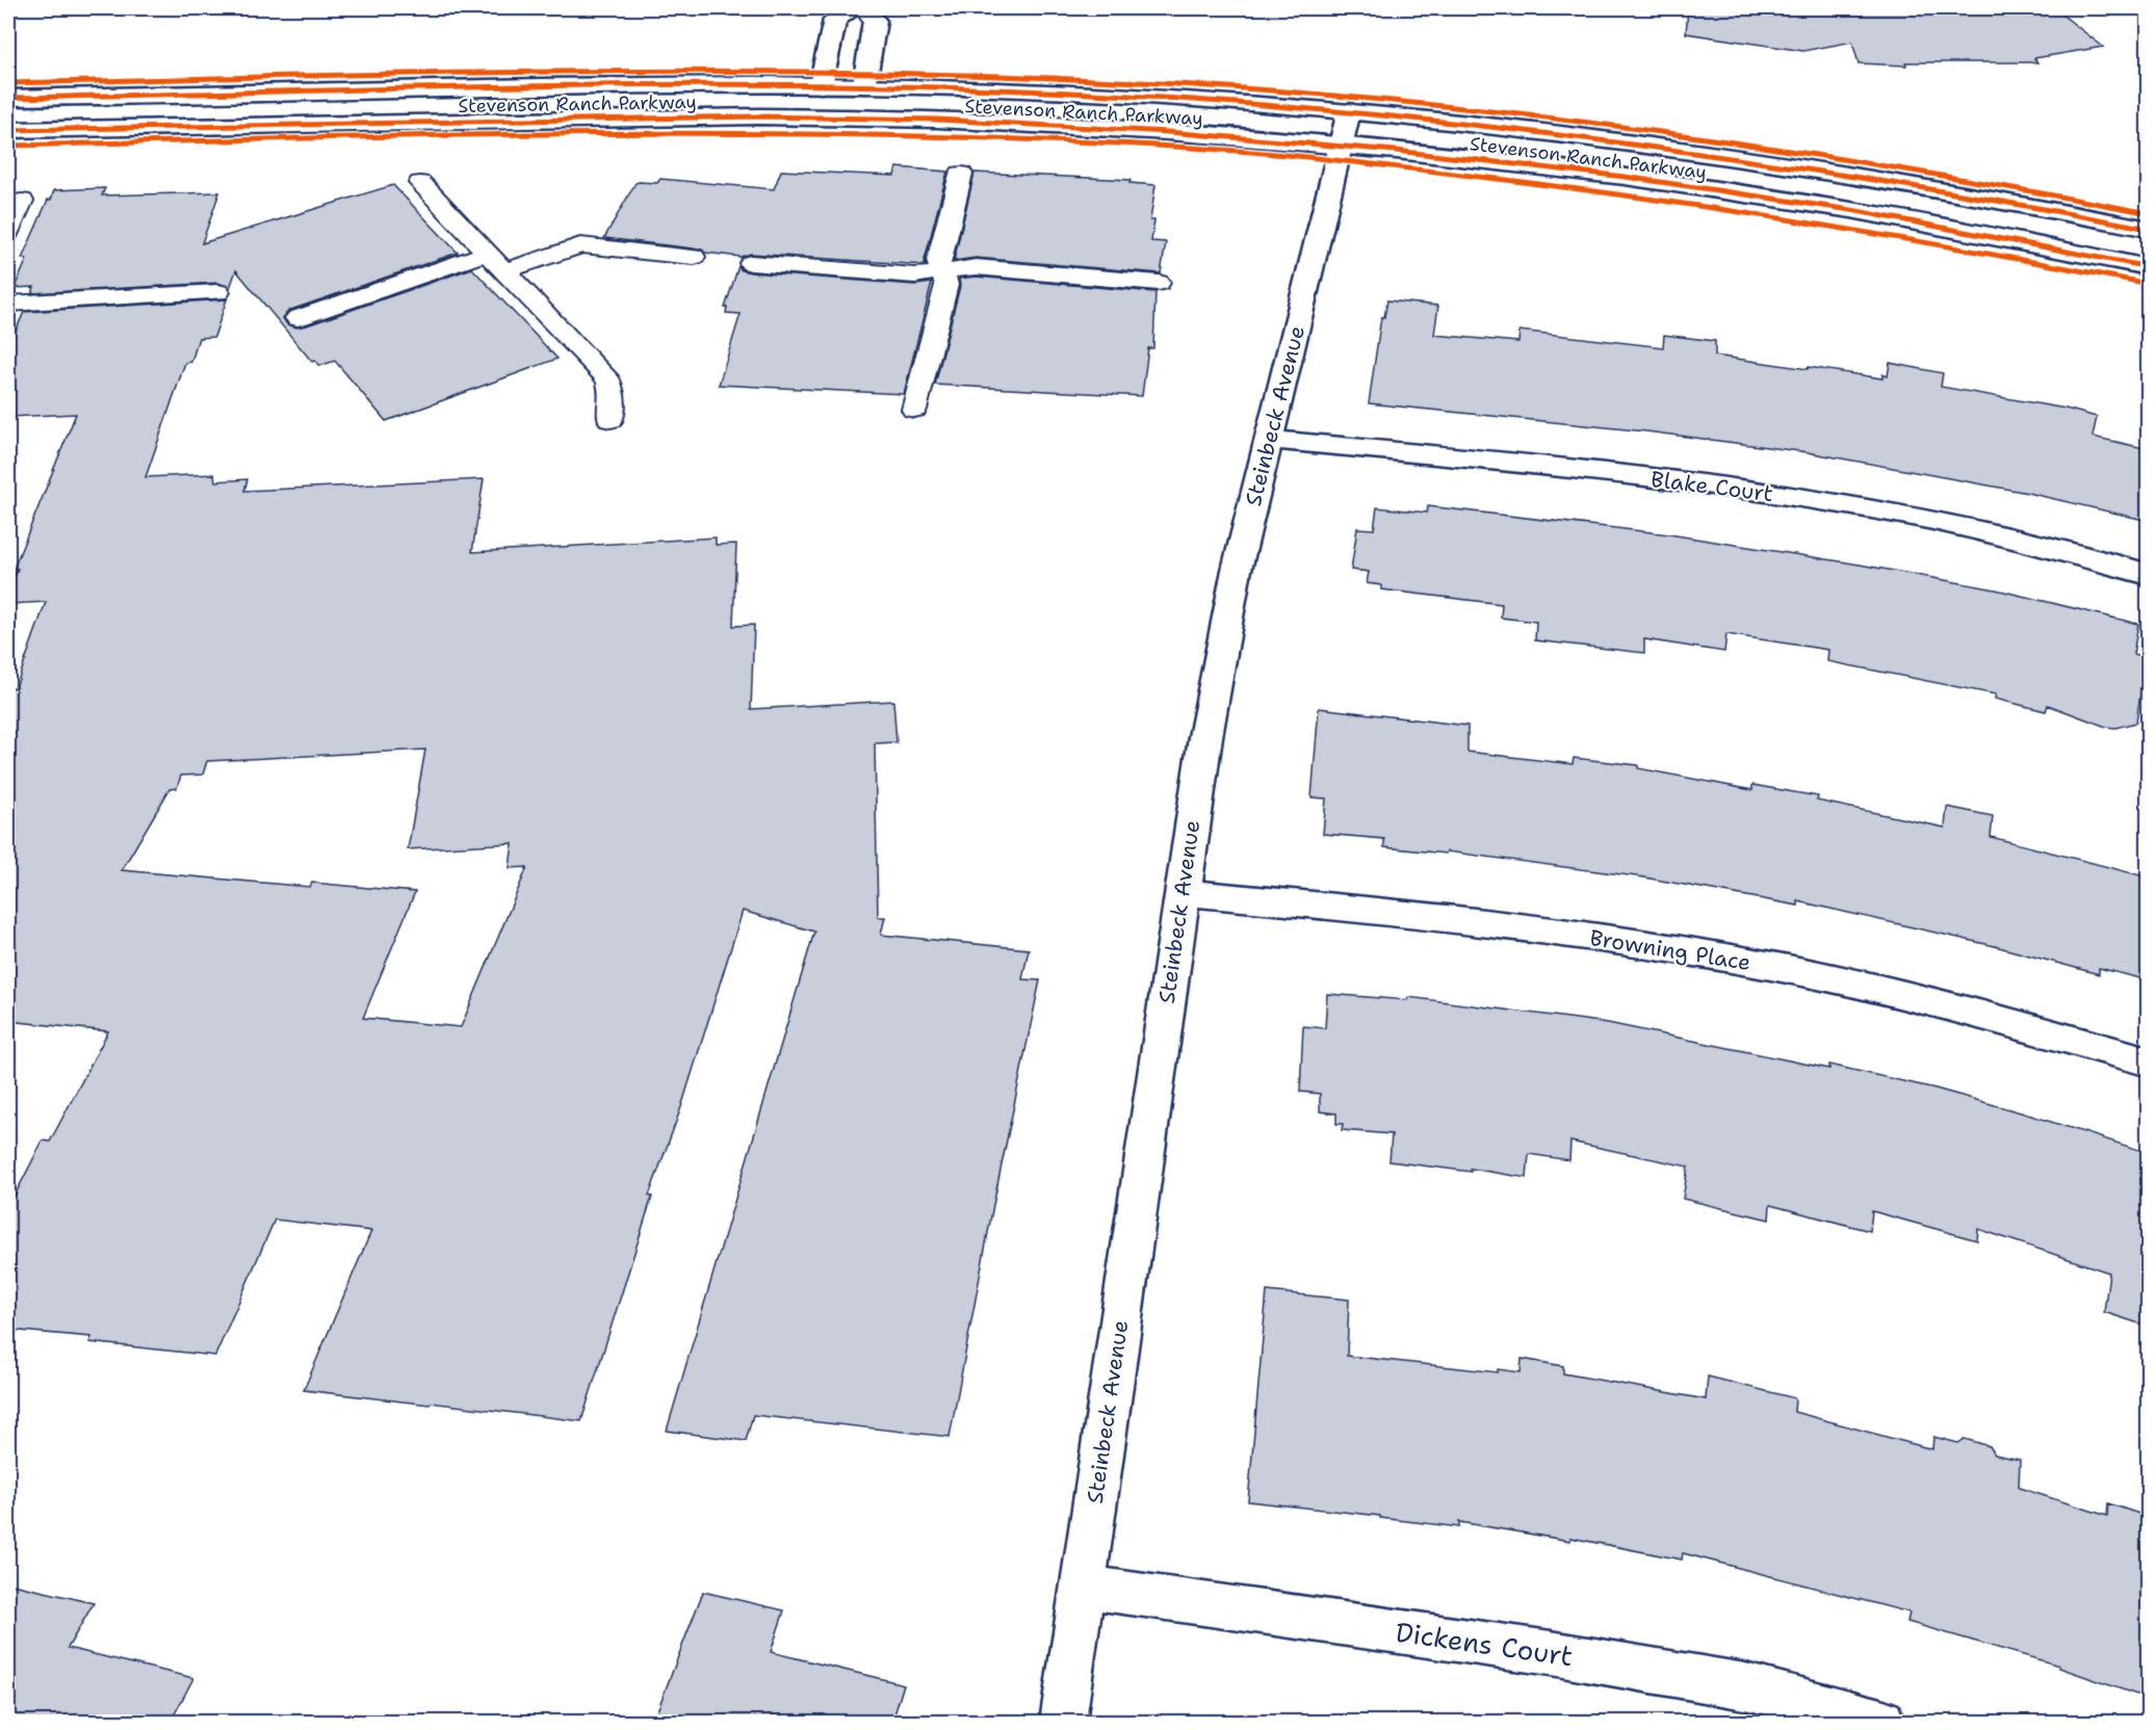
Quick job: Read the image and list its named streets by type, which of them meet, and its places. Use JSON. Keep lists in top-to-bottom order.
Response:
{
  "streets": {
    "main road": [
      "Stevenson Ranch Parkway",
      "Steinbeck Avenue",
      "Blake Court",
      "Browning Place",
      "Dickens Court"
    ]
  },
  "crossings": [
    ["Stevenson Ranch Parkway", "Steinbeck Avenue"],
    ["Steinbeck Avenue", "Blake Court"],
    ["Steinbeck Avenue", "Browning Place"],
    ["Steinbeck Avenue", "Dickens Court"]
  ]
}
